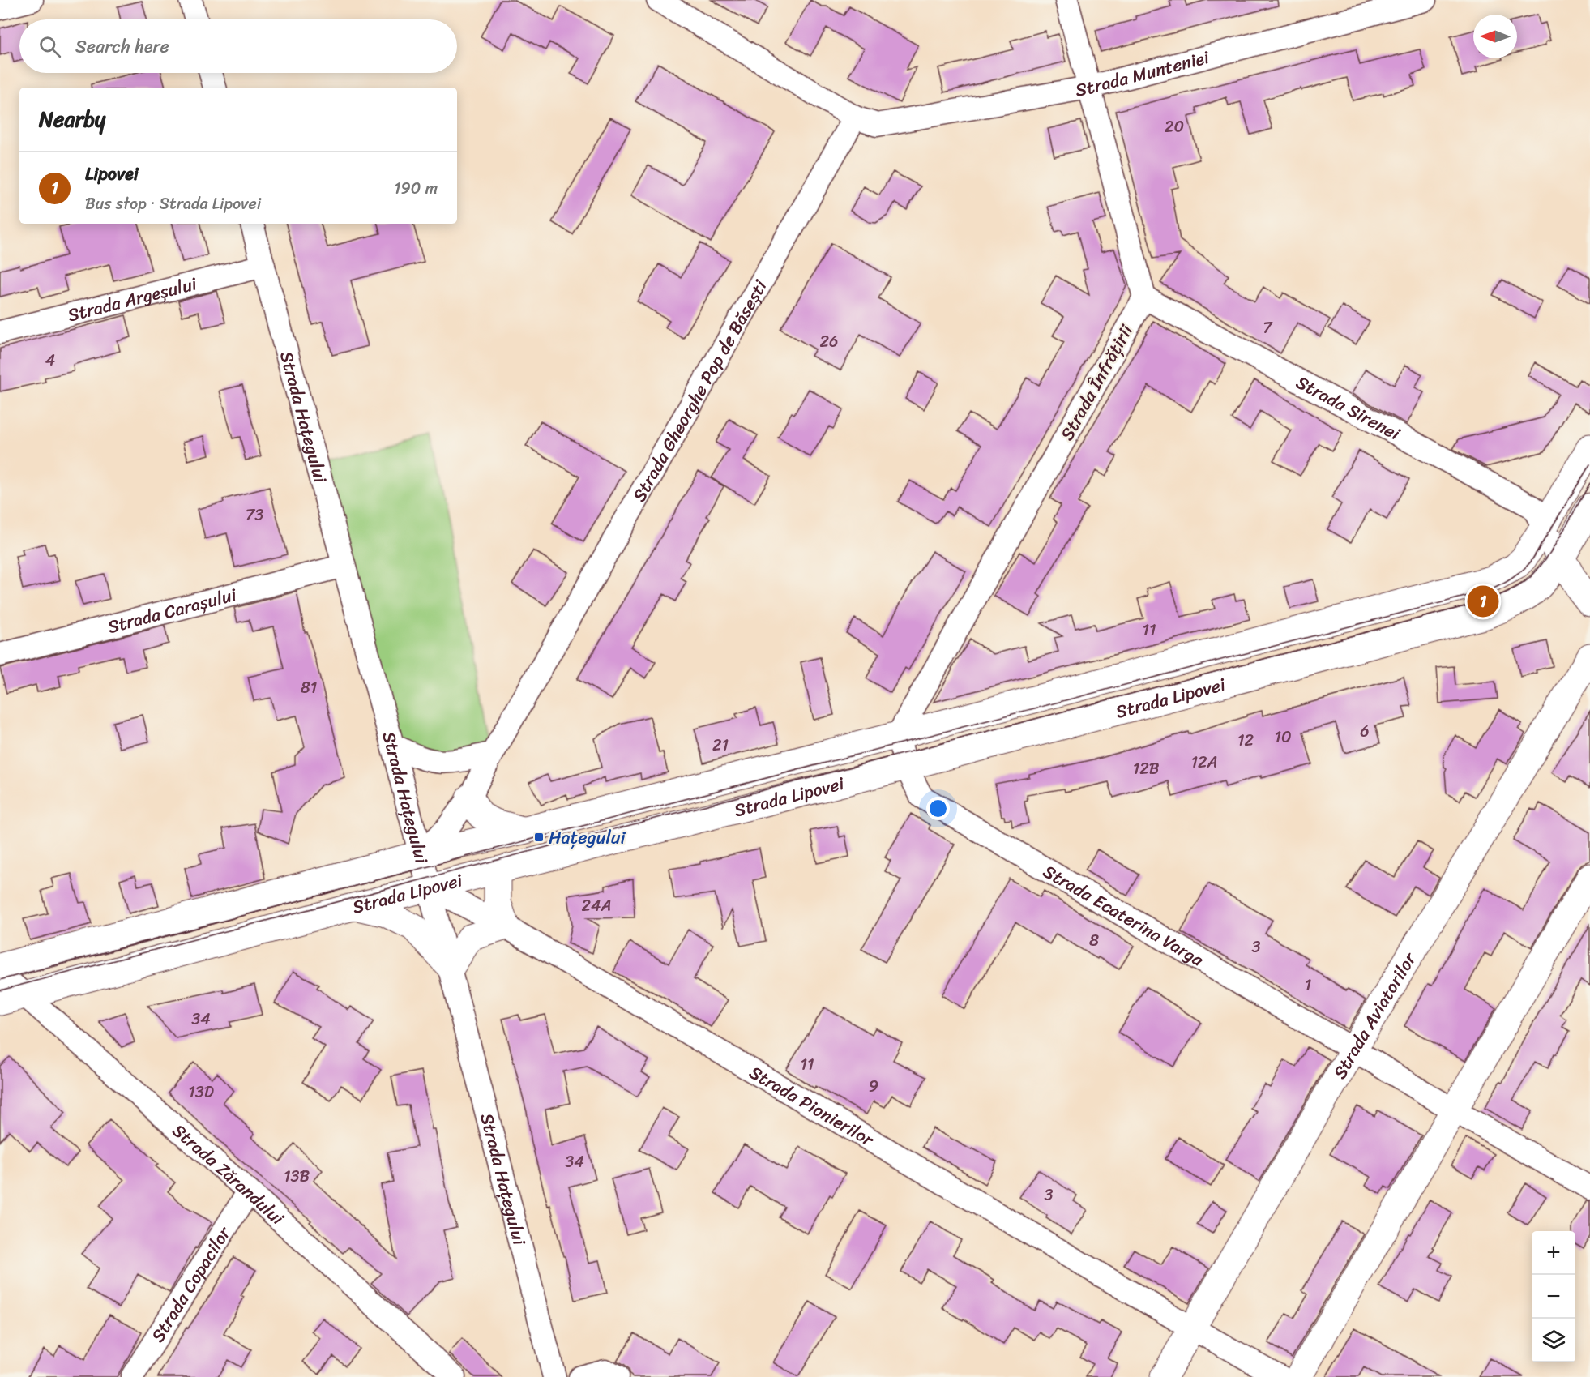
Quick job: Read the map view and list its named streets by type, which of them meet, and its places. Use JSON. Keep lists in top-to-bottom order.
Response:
{
  "streets": {
    "street": [
      "Strada Munteniei",
      "Strada Argeșului",
      "Strada Înfrățirii",
      "Strada Gheorghe Pop de Băsești",
      "Strada Sirenei",
      "Strada Hațegului",
      "Strada Carașului",
      "Strada Lipovei",
      "Strada Ecaterina Varga",
      "Strada Aviatorilor",
      "Strada Pionierilor",
      "Strada Zărandului",
      "Strada Copacilor"
    ]
  },
  "crossings": [
    ["Strada Munteniei", "Strada Gheorghe Pop de Băsești"],
    ["Strada Argeșului", "Strada Hațegului"],
    ["Strada Înfrățirii", "Strada Sirenei"],
    ["Strada Înfrățirii", "Strada Lipovei"],
    ["Strada Înfrățirii", "Strada Ecaterina Varga"],
    ["Strada Gheorghe Pop de Băsești", "Strada Hațegului"],
    ["Strada Gheorghe Pop de Băsești", "Strada Lipovei"],
    ["Strada Sirenei", "Strada Lipovei"],
    ["Strada Hațegului", "Strada Carașului"],
    ["Strada Hațegului", "Strada Lipovei"],
    ["Strada Hațegului", "Strada Pionierilor"],
    ["Strada Lipovei", "Strada Ecaterina Varga"],
    ["Strada Lipovei", "Strada Pionierilor"],
    ["Strada Lipovei", "Strada Zărandului"],
    ["Strada Ecaterina Varga", "Strada Aviatorilor"],
    ["Strada Aviatorilor", "Strada Pionierilor"],
    ["Strada Zărandului", "Strada Copacilor"]
  ],
  "places": {
    "transit": ["Hațegului"]
  },
  "house_numbers": [
    "20",
    "7",
    "26",
    "4",
    "73",
    "11",
    "81",
    "6",
    "10",
    "12",
    "21",
    "12A",
    "12B",
    "24A",
    "8",
    "3",
    "1",
    "34",
    "11",
    "9",
    "13D",
    "34",
    "13B",
    "3"
  ],
  "north": "left",
  "page": {
    "search": "Search here",
    "heading": "Nearby",
    "list": [
      {
        "mark": "1",
        "name": "Lipovei",
        "note": "Bus stop · Strada Lipovei",
        "value": "190 m"
      }
    ],
    "pins": "1",
    "map_buttons": ["+", "−"]
  }
}
